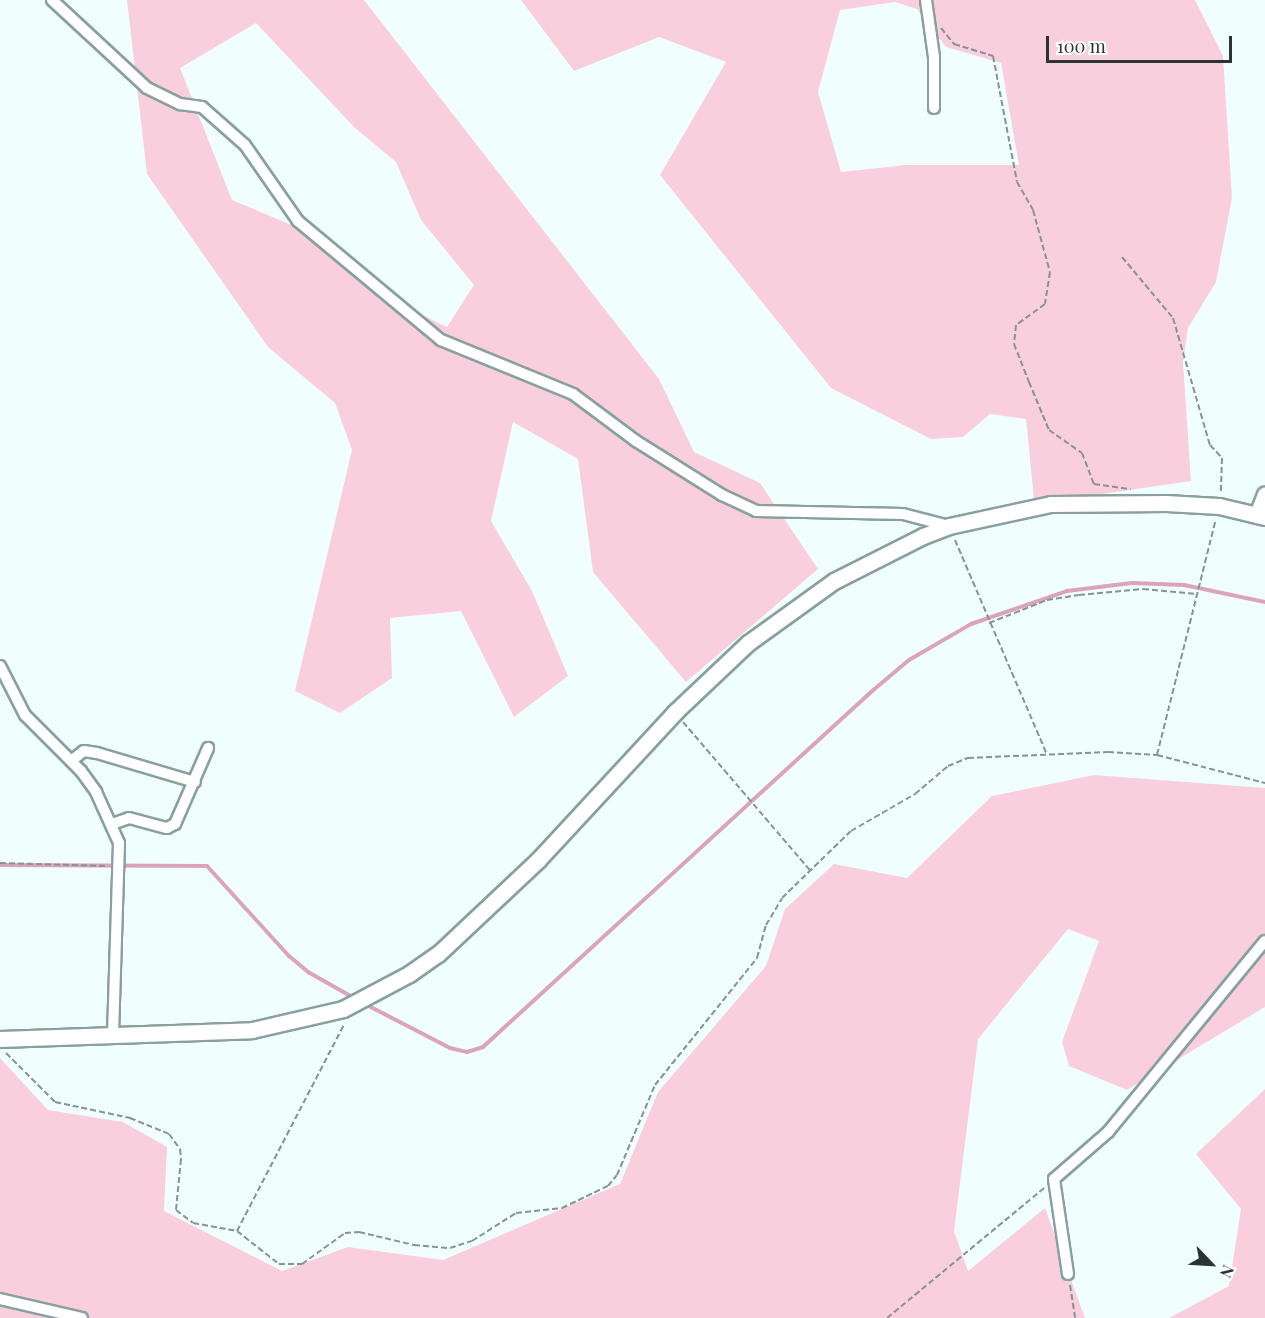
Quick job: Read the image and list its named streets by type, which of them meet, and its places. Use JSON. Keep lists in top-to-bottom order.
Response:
{
  "scale_bar": "100 m",
  "north": "bottom right"
}
